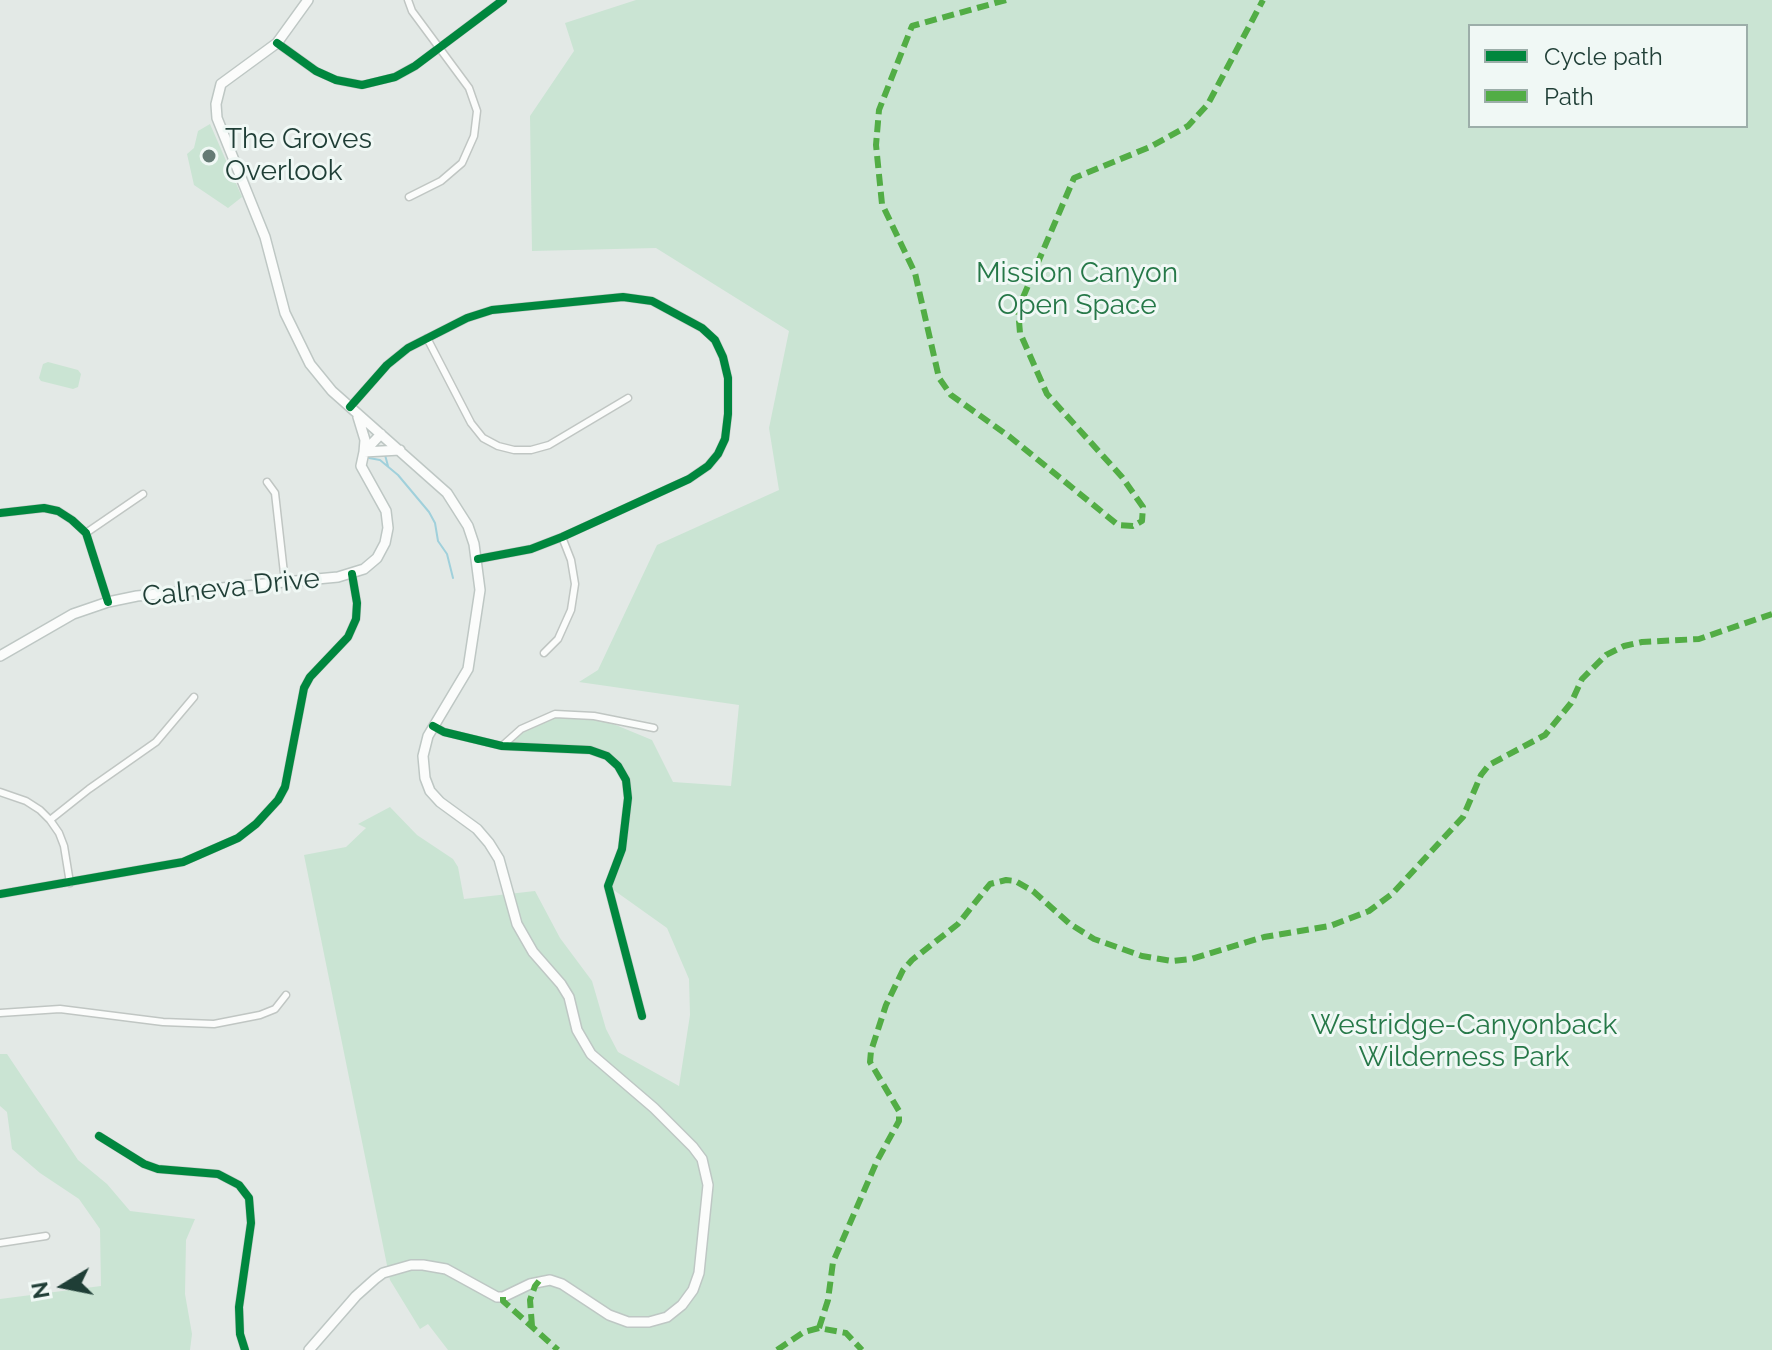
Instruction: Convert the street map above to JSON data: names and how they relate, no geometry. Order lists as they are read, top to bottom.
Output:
{
  "streets": {
    "main road": ["Calneva Drive"]
  },
  "parks": ["Mission Canyon Open Space", "Westridge-Canyonback Wilderness Park"],
  "places": ["The Groves Overlook"],
  "legend": ["Cycle path", "Path"],
  "north": "left"
}
